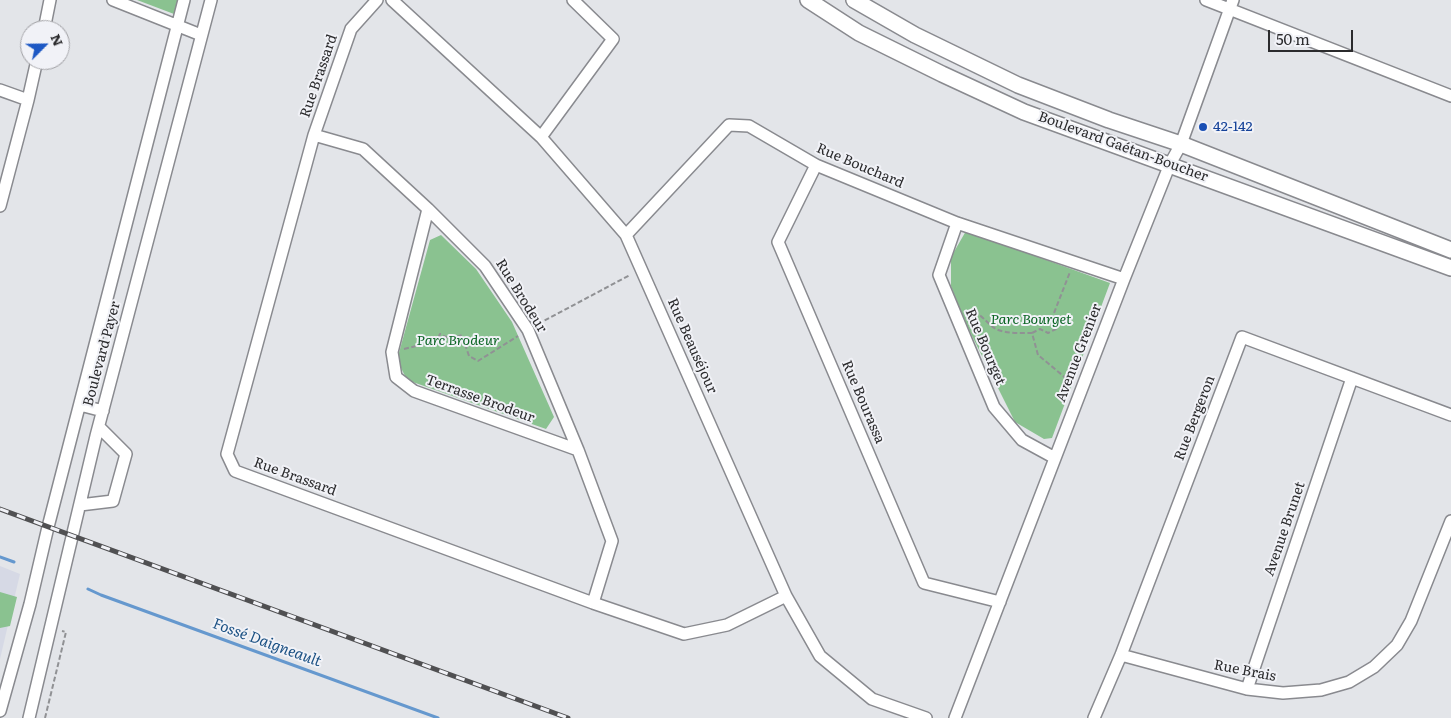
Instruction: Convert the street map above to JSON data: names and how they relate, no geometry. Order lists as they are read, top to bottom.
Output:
{
  "streets": {
    "main road": ["Boulevard Gaétan-Boucher"],
    "street": [
      "Rue Brassard",
      "Rue Bouchard",
      "Rue Brodeur",
      "Rue Beauséjour",
      "Rue Bourget",
      "Avenue Grenier",
      "Boulevard Payer",
      "Terrasse Brodeur",
      "Rue Bourassa",
      "Rue Bergeron",
      "Avenue Brunet",
      "Rue Brais"
    ]
  },
  "crossings": [
    ["Rue Brassard", "Rue Brodeur"],
    ["Rue Brassard", "Rue Beauséjour"],
    ["Boulevard Gaétan-Boucher", "Avenue Grenier"],
    ["Rue Bouchard", "Rue Beauséjour"],
    ["Rue Bouchard", "Rue Bourget"],
    ["Rue Bouchard", "Avenue Grenier"],
    ["Rue Bouchard", "Rue Bourassa"],
    ["Rue Brodeur", "Terrasse Brodeur"],
    ["Rue Bourget", "Avenue Grenier"],
    ["Avenue Grenier", "Rue Bourassa"],
    ["Rue Bergeron", "Avenue Brunet"],
    ["Rue Bergeron", "Rue Brais"],
    ["Avenue Brunet", "Rue Brais"]
  ],
  "water": ["Fossé Daigneault"],
  "parks": ["Parc Bourget", "Parc Brodeur"],
  "places": ["42-142"],
  "scale_bar": "50 m",
  "north": "top right"
}
